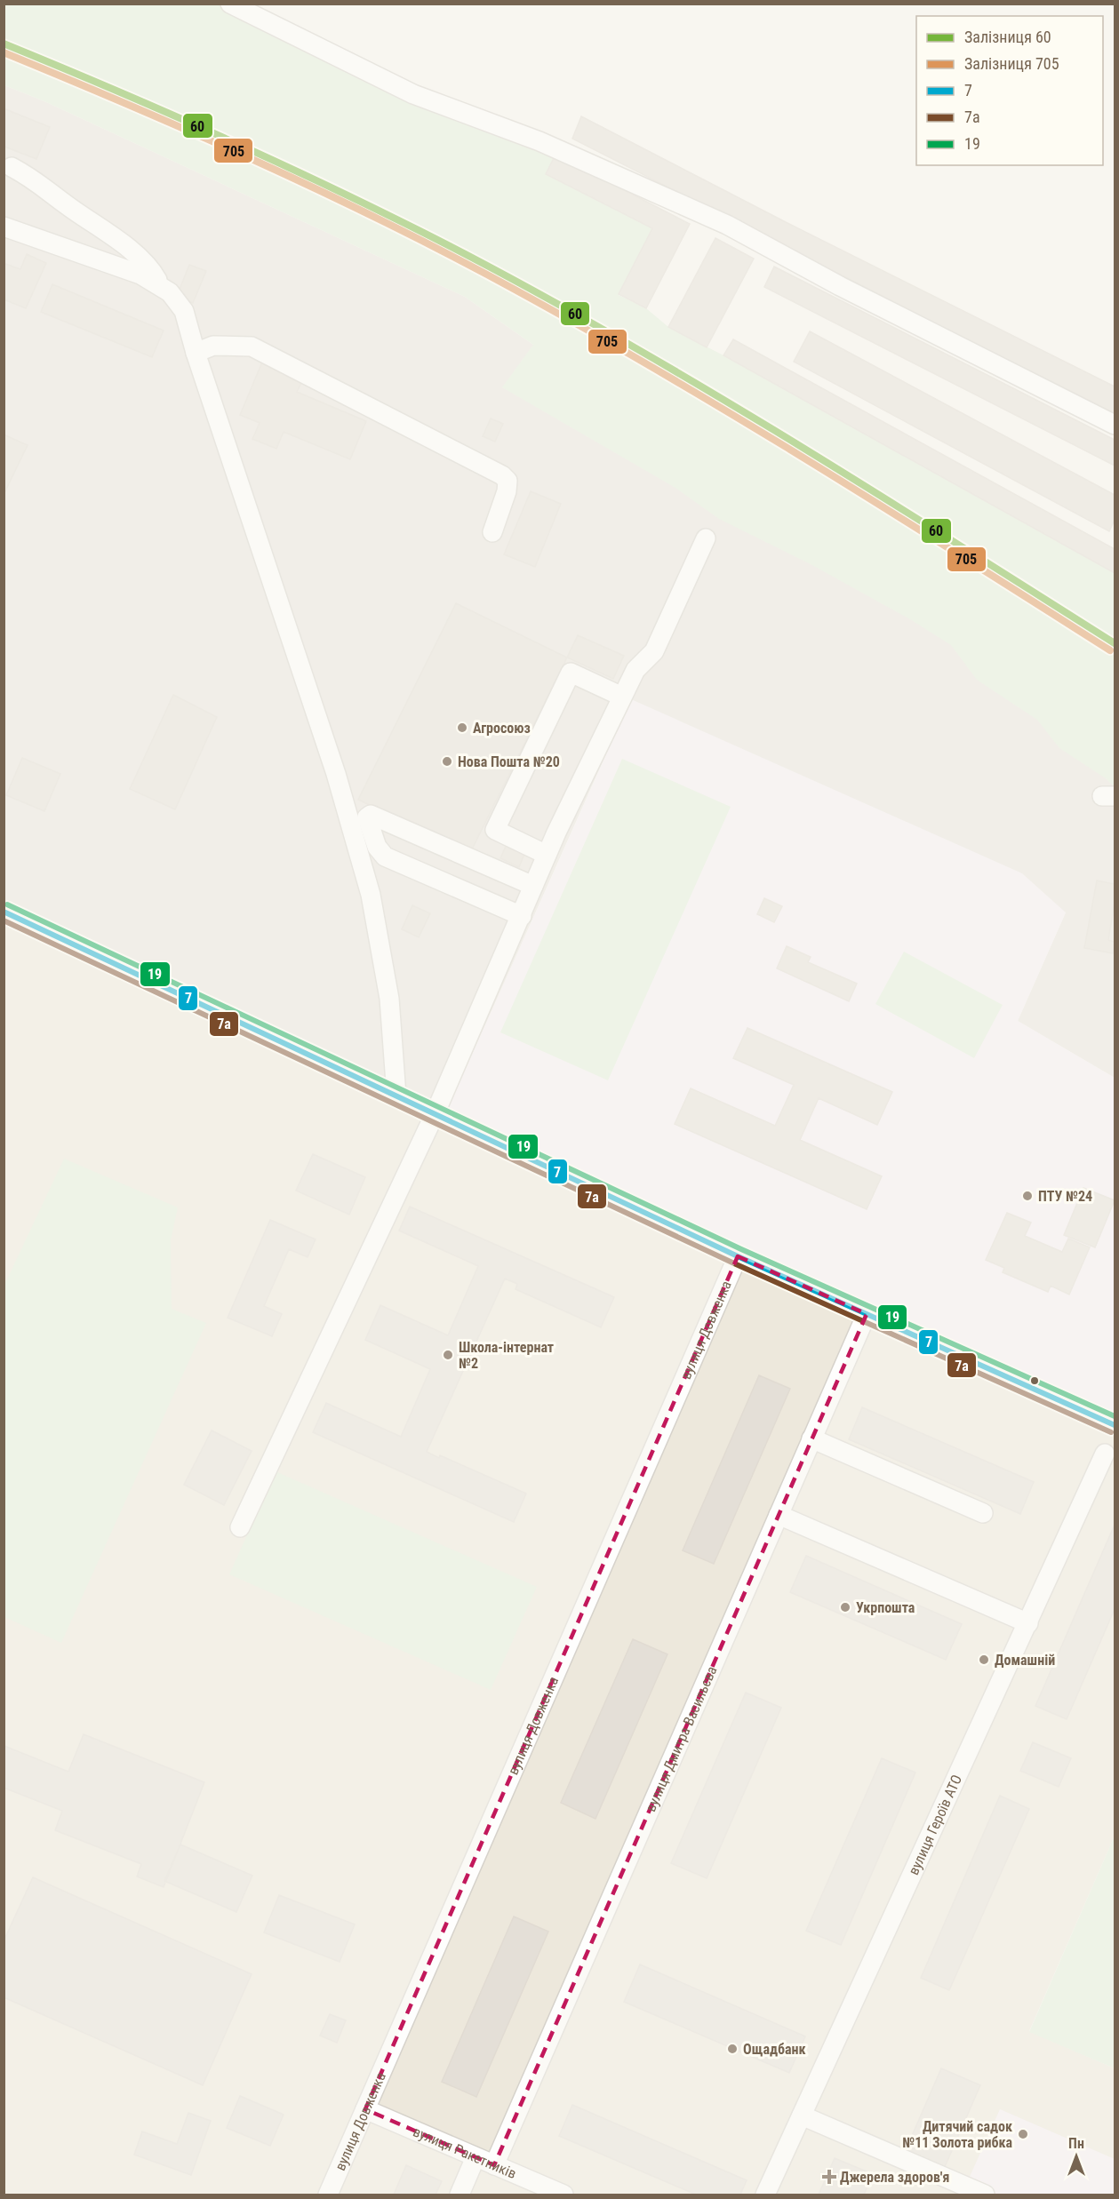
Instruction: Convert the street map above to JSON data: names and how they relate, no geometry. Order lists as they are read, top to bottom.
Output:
{
  "streets": {
    "street": [
      "вулиця Довженка",
      "вулиця Дмитра Васильєва",
      "вулиця Героїв АТО",
      "вулиця Ракетників"
    ]
  },
  "crossings": [
    ["вулиця Довженка", "вулиця Ракетників"],
    ["вулиця Дмитра Васильєва", "вулиця Ракетників"]
  ],
  "places": {
    "other": [
      "Агросоюз",
      "Нова Пошта №20",
      "ПТУ №24",
      "Школа-інтернат №2",
      "Укрпошта",
      "Домашній",
      "Ощадбанк",
      "Дитячий садок №11 Золота рибка"
    ],
    "health": ["Джерела здоров'я"]
  },
  "lines": [
    "rail line 60",
    "rail line 705",
    "transit line 19",
    "transit line 7",
    "transit line 7а"
  ],
  "legend": [
    "Залізниця 60",
    "Залізниця 705",
    "7",
    "7а",
    "19"
  ],
  "north": "top"
}
